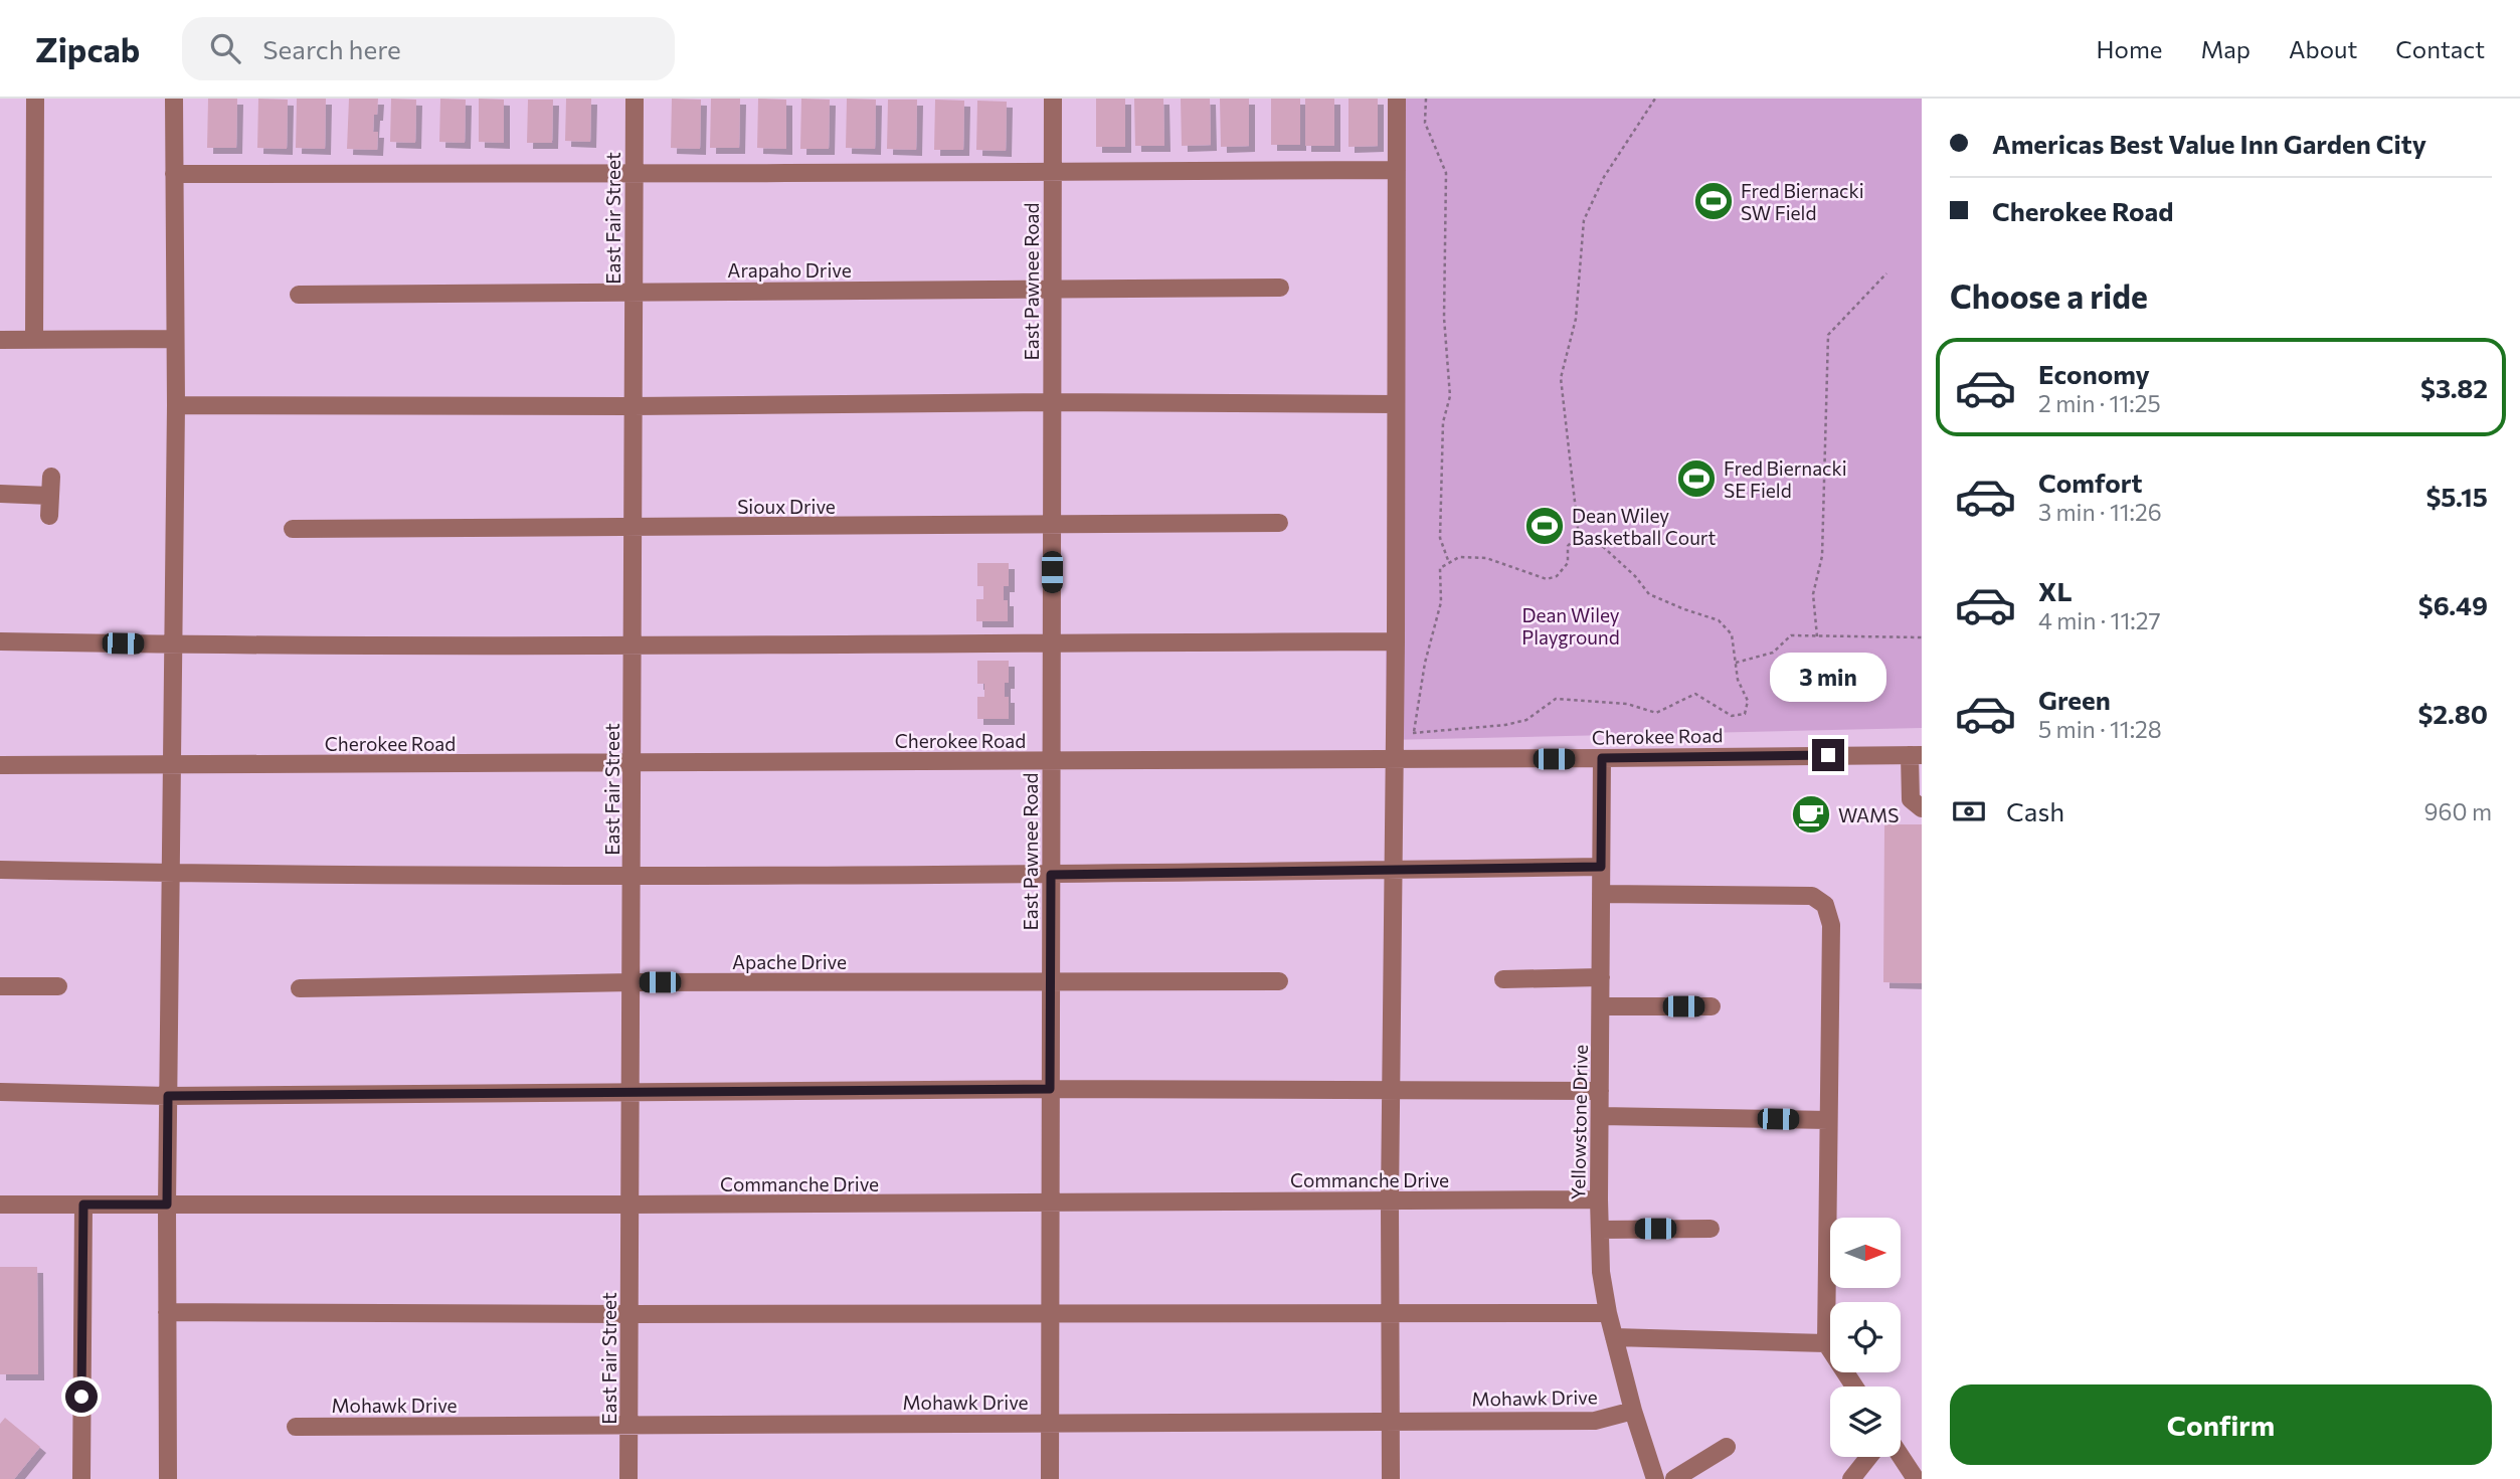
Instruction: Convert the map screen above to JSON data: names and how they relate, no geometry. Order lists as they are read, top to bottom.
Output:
{
  "streets": {
    "street": [
      "East Fair Street",
      "Arapaho Drive",
      "East Pawnee Road",
      "Sioux Drive",
      "Cherokee Road",
      "Apache Drive",
      "Yellowstone Drive",
      "Commanche Drive",
      "Mohawk Drive"
    ]
  },
  "crossings": [
    ["East Fair Street", "Arapaho Drive"],
    ["East Fair Street", "Sioux Drive"],
    ["East Fair Street", "Cherokee Road"],
    ["East Fair Street", "Apache Drive"],
    ["East Fair Street", "Commanche Drive"],
    ["East Fair Street", "Mohawk Drive"],
    ["Arapaho Drive", "East Pawnee Road"],
    ["East Pawnee Road", "Sioux Drive"],
    ["East Pawnee Road", "Cherokee Road"],
    ["East Pawnee Road", "Apache Drive"],
    ["East Pawnee Road", "Commanche Drive"],
    ["East Pawnee Road", "Mohawk Drive"],
    ["Cherokee Road", "Yellowstone Drive"],
    ["Yellowstone Drive", "Commanche Drive"],
    ["Yellowstone Drive", "Mohawk Drive"]
  ],
  "parks": ["Dean Wiley Playground"],
  "places": {
    "sports": ["Fred Biernacki SW Field", "Fred Biernacki SE Field", "Dean Wiley Basketball Court"],
    "cafe": ["WAMS"]
  },
  "north": "right",
  "page": {
    "header": "Zipcab",
    "search": "Search here",
    "nav": [
      "Home",
      "Map",
      "About",
      "Contact"
    ],
    "banner": ["Americas Best Value Inn Garden City", "Cherokee Road"],
    "heading": "Choose a ride",
    "list": [
      {
        "name": "Economy",
        "note": "2 min · 11:25",
        "value": "$3.82"
      },
      {
        "name": "Comfort",
        "note": "3 min · 11:26",
        "value": "$5.15"
      },
      {
        "name": "XL",
        "note": "4 min · 11:27",
        "value": "$6.49"
      },
      {
        "name": "Green",
        "note": "5 min · 11:28",
        "value": "$2.80"
      }
    ],
    "bubble": "3 min",
    "pay": ["Cash", "960 m"],
    "buttons": "Confirm"
  }
}
